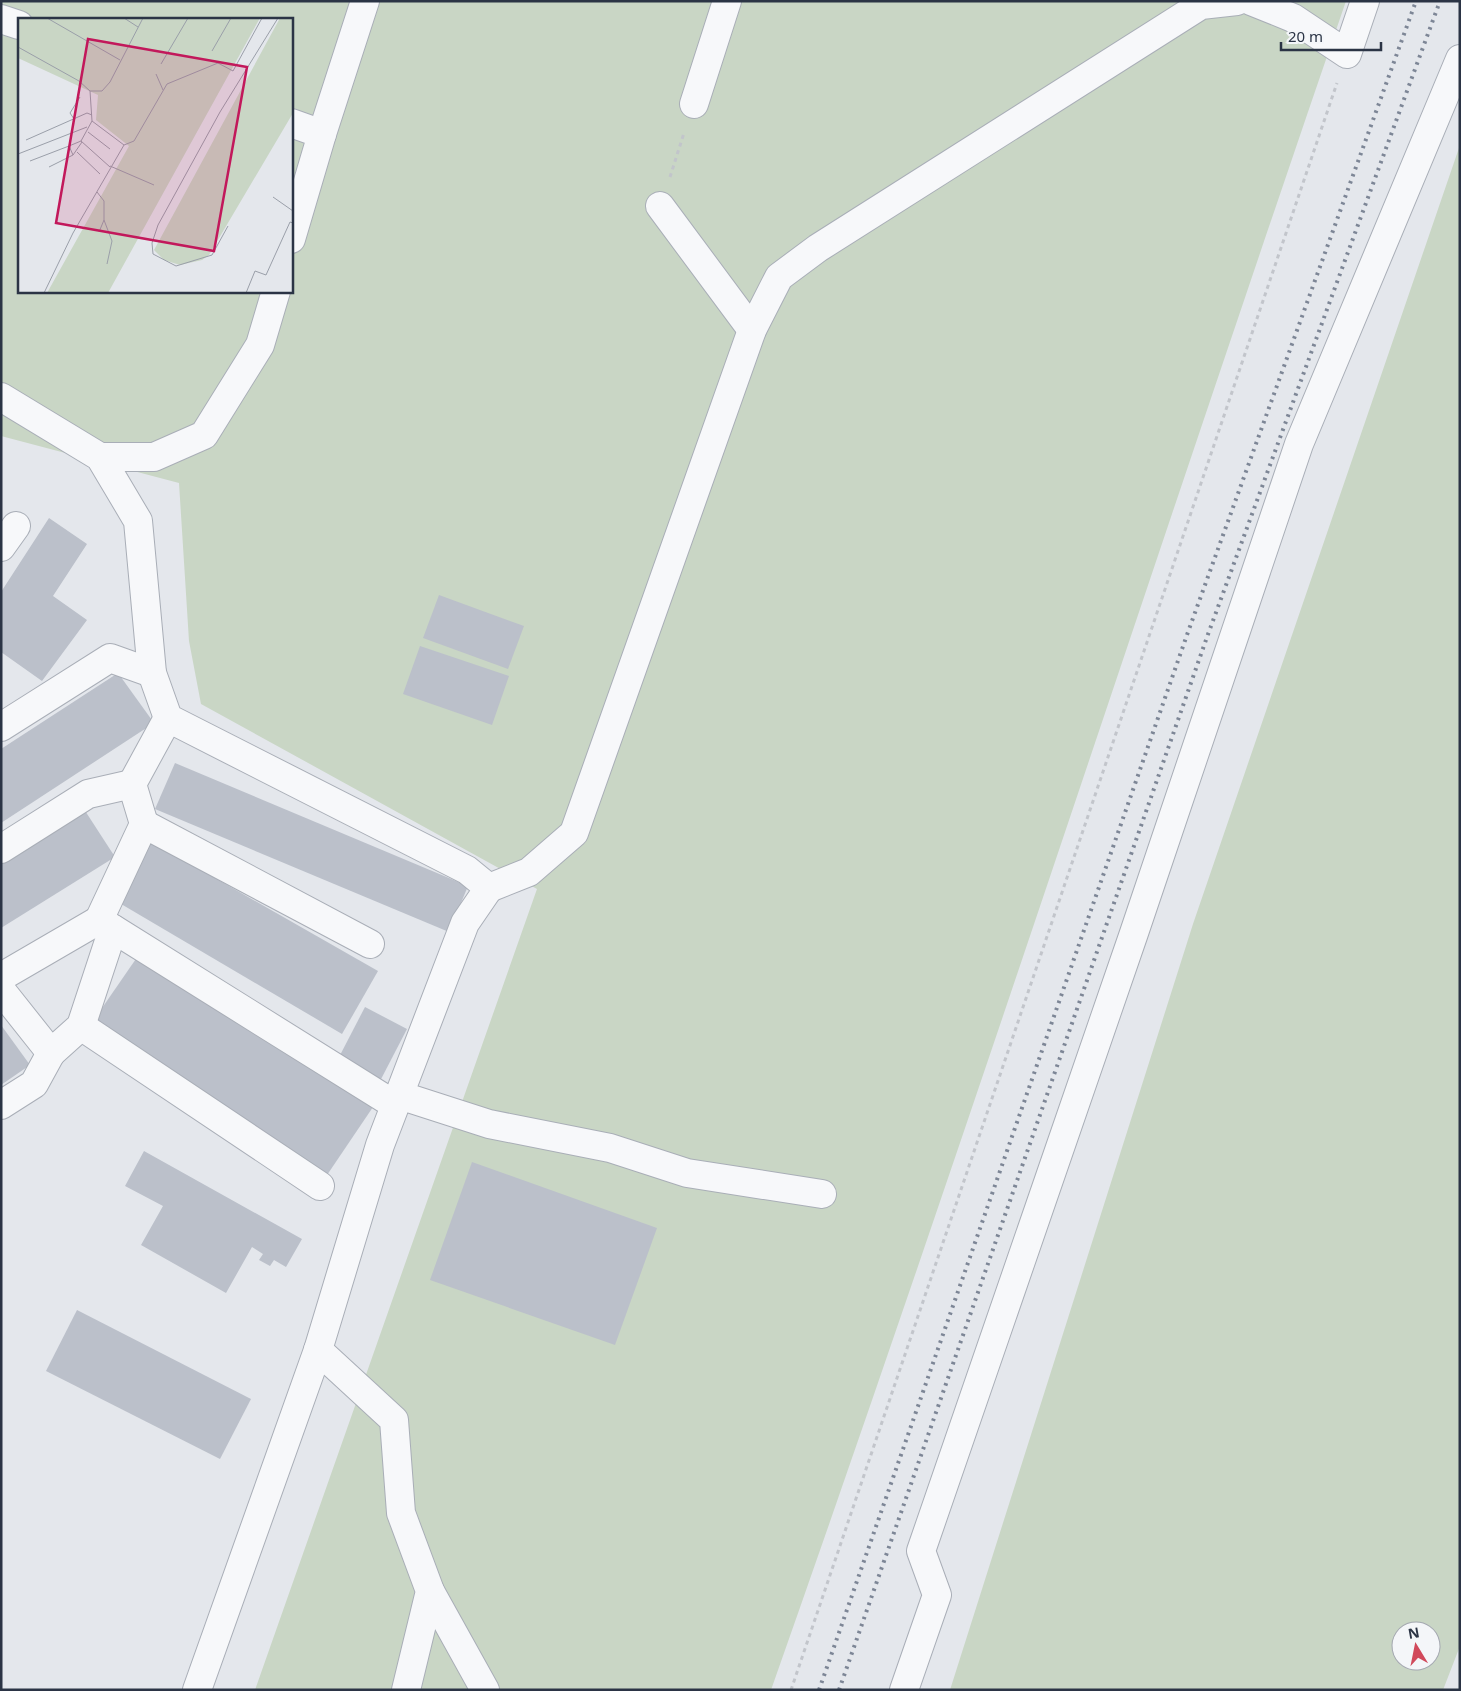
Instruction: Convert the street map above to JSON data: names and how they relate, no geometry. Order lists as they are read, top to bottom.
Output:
{
  "scale_bar": "20 m",
  "north": "top"
}
